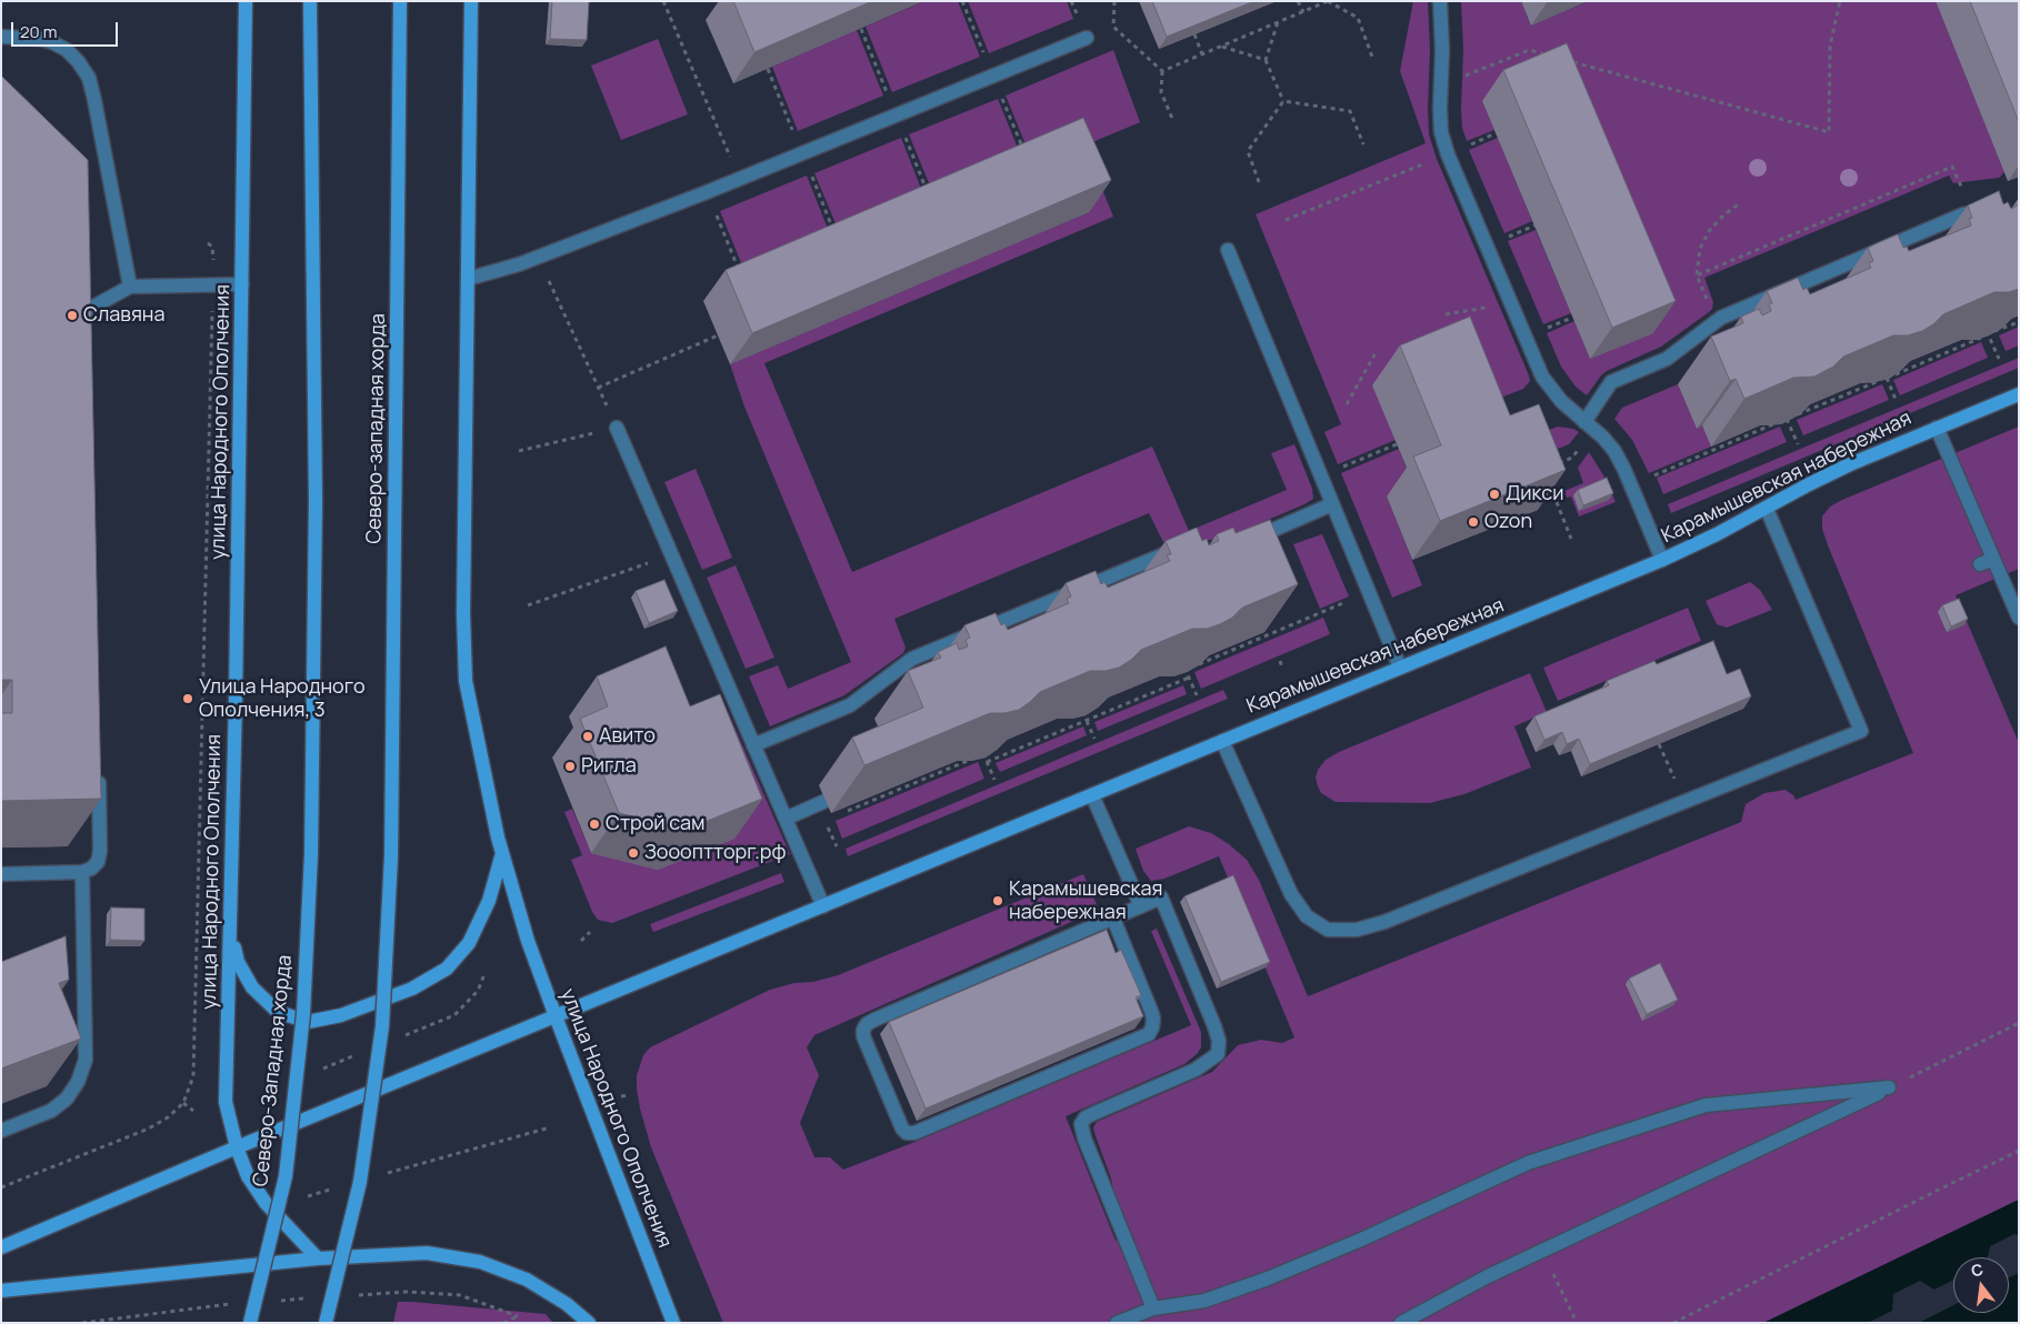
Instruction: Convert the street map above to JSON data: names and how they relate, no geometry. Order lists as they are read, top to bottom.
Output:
{
  "streets": {
    "main road": [
      "улица Народного Ополчения",
      "Северо-западная хорда",
      "Карамышевская набережная",
      "Северо-Западная хорда"
    ]
  },
  "crossings": [
    ["улица Народного Ополчения", "Карамышевская набережная"]
  ],
  "places": [
    "Славяна",
    "Дикси",
    "Ozon",
    "Улица Народного Ополчения, 3",
    "Авито",
    "Ригла",
    "Строй сам",
    "Зоооптторг.рф",
    "Карамышевская набережная"
  ],
  "scale_bar": "20 m",
  "north": "top"
}
